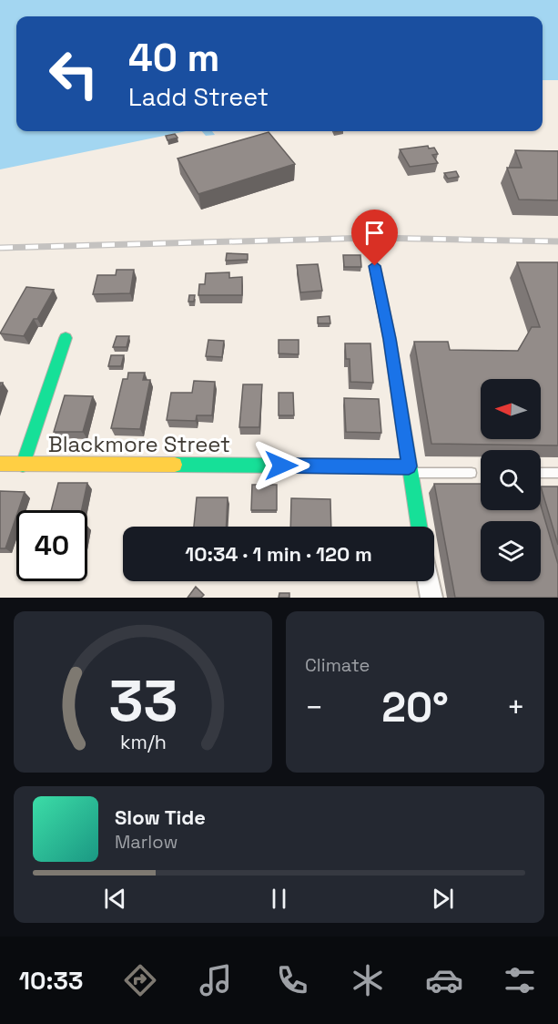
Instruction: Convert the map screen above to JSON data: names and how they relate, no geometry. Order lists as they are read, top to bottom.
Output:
{
  "streets": {
    "street": ["Blackmore Street"]
  },
  "north": "left",
  "page": {
    "turn": ["40 m", "Ladd Street"],
    "limit": "40",
    "trip": "10:34 · 1 min · 120 m",
    "tile": "Climate",
    "heat": ["−", "20°", "+"],
    "song": ["Slow Tide", "Marlow"],
    "tabs": "10:33",
    "gauge": ["33", "km/h"]
  }
}
